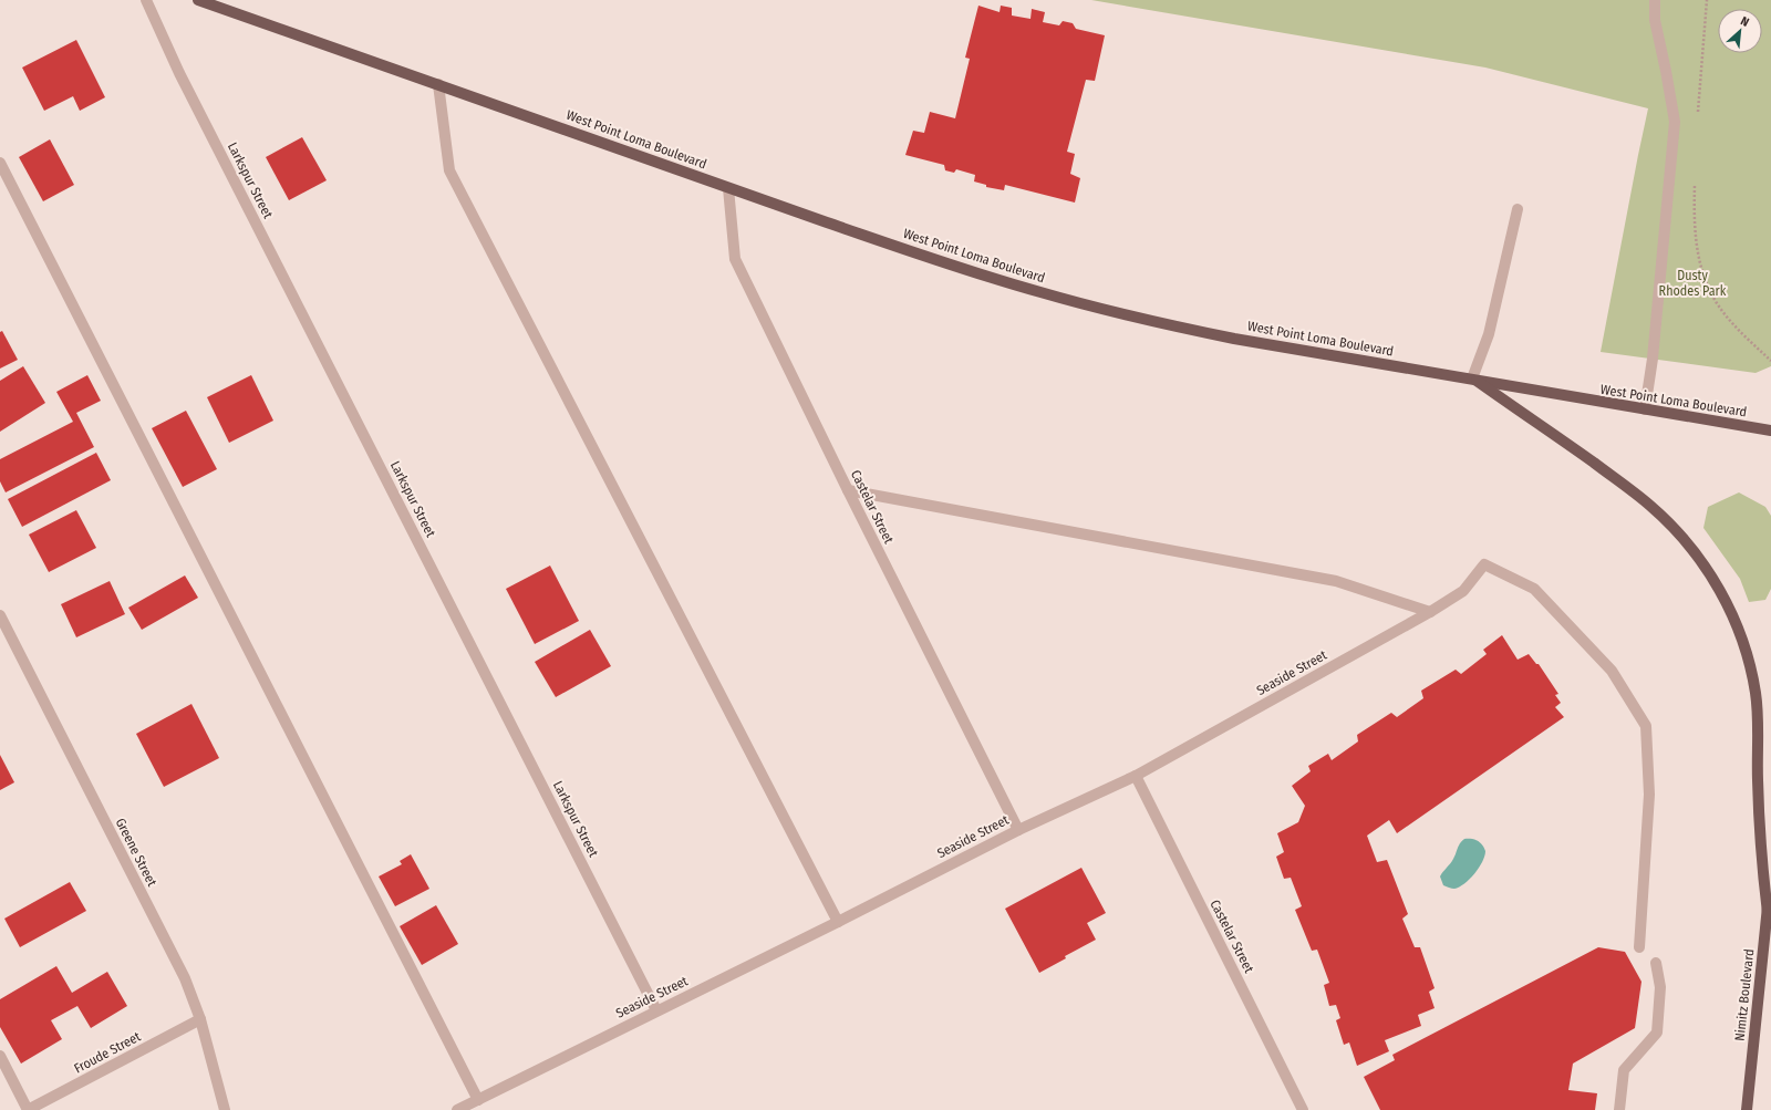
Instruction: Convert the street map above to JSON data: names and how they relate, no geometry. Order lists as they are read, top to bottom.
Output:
{
  "streets": {
    "main road": ["West Point Loma Boulevard", "Nimitz Boulevard"],
    "street": [
      "Larkspur Street",
      "Castelar Street",
      "Seaside Street",
      "Greene Street",
      "Froude Street"
    ]
  },
  "crossings": [
    ["West Point Loma Boulevard", "Castelar Street"],
    ["Larkspur Street", "Seaside Street"],
    ["Castelar Street", "Seaside Street"],
    ["Greene Street", "Froude Street"]
  ],
  "parks": ["Dusty Rhodes Park"],
  "north": "top right"
}
